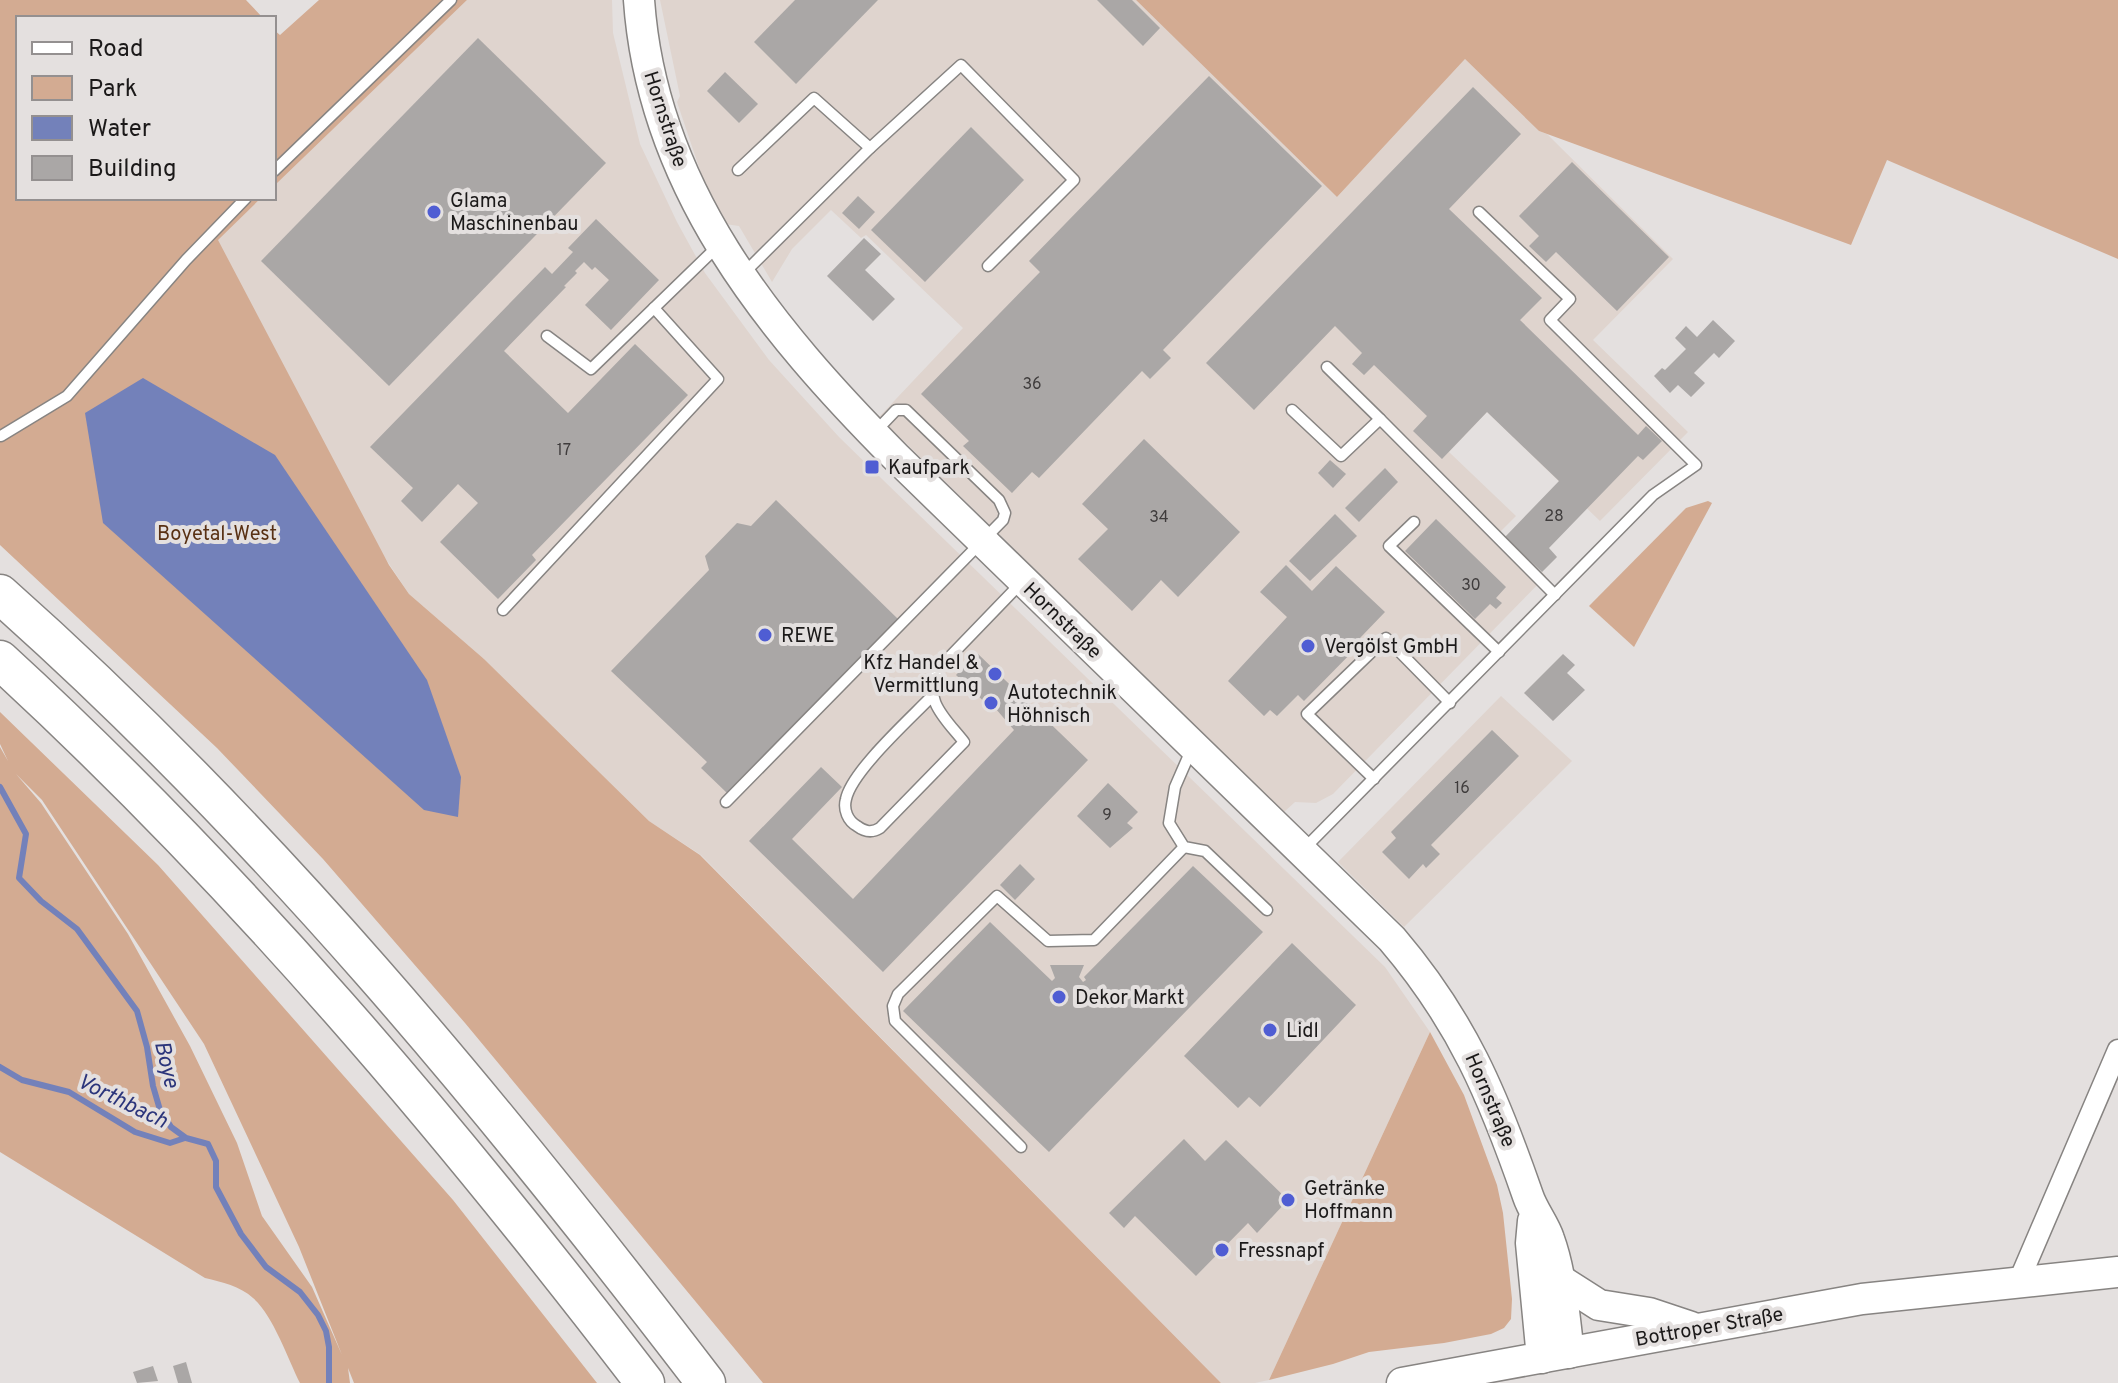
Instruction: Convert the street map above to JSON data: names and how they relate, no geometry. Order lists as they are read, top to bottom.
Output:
{
  "streets": {
    "street": ["Hornstraße", "Bottroper Straße"]
  },
  "crossings": [
    ["Hornstraße", "Bottroper Straße"]
  ],
  "water": ["Boye", "Vorthbach"],
  "parks": ["Boyetal-West"],
  "places": {
    "other": [
      "Glama Maschinenbau",
      "REWE",
      "Vergölst GmbH",
      "Kfz Handel & Vermittlung",
      "Autotechnik Höhnisch",
      "Dekor Markt",
      "Lidl",
      "Getränke Hoffmann",
      "Fressnapf"
    ],
    "transit": ["Kaufpark"]
  },
  "house_numbers": [
    "36",
    "17",
    "28",
    "34",
    "30",
    "16",
    "9"
  ],
  "legend": [
    "Road",
    "Park",
    "Water",
    "Building"
  ]
}
